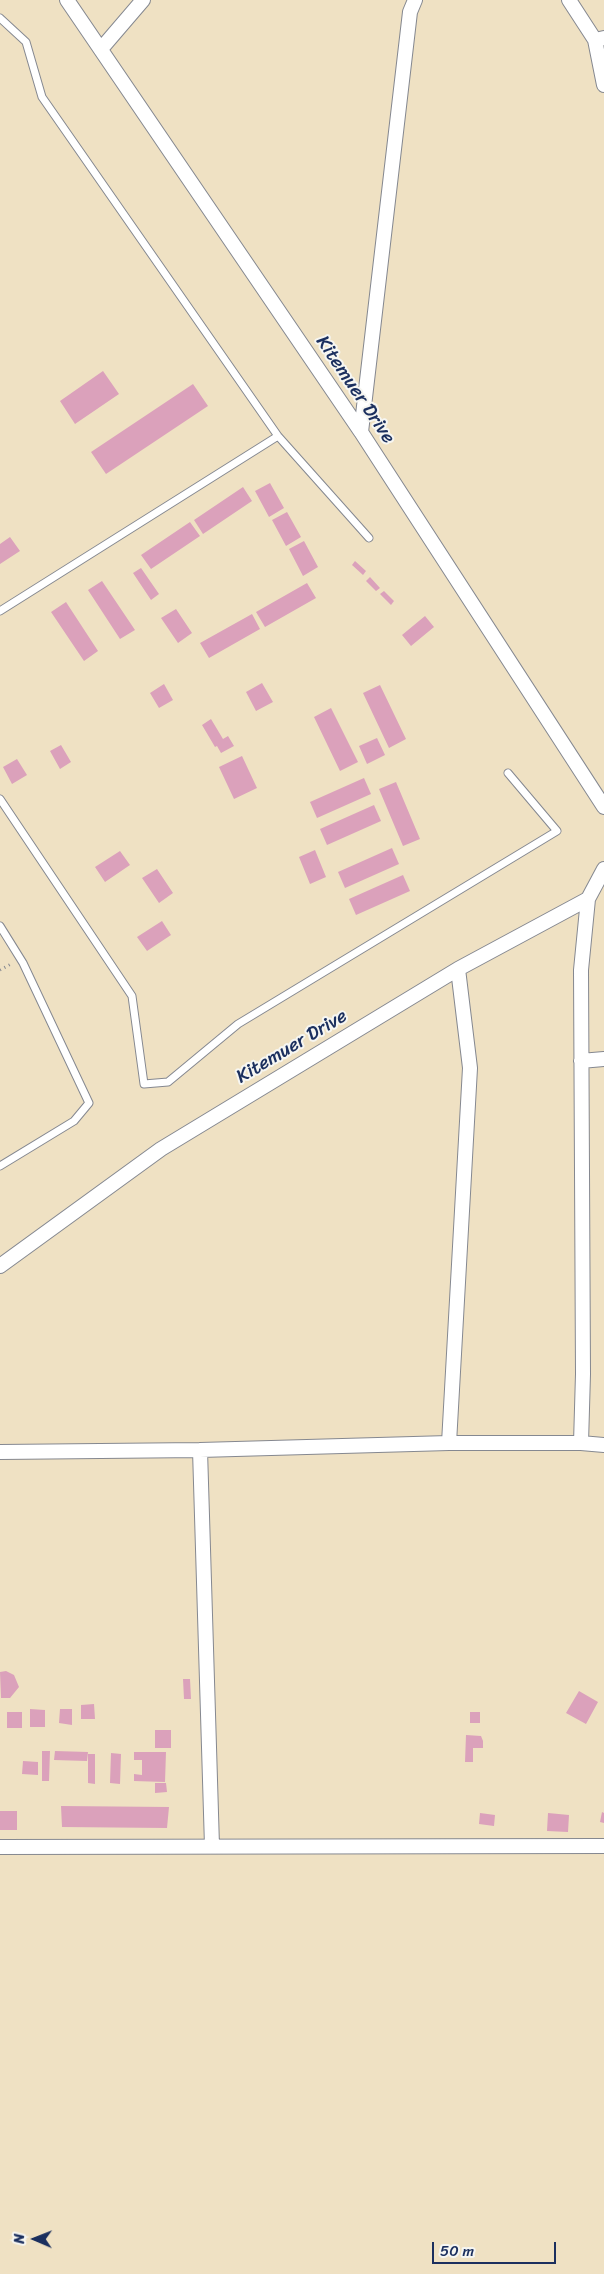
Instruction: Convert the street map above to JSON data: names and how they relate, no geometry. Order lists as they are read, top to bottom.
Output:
{
  "streets": {
    "street": ["Kitemuer Drive"]
  },
  "scale_bar": "50 m",
  "north": "left"
}
